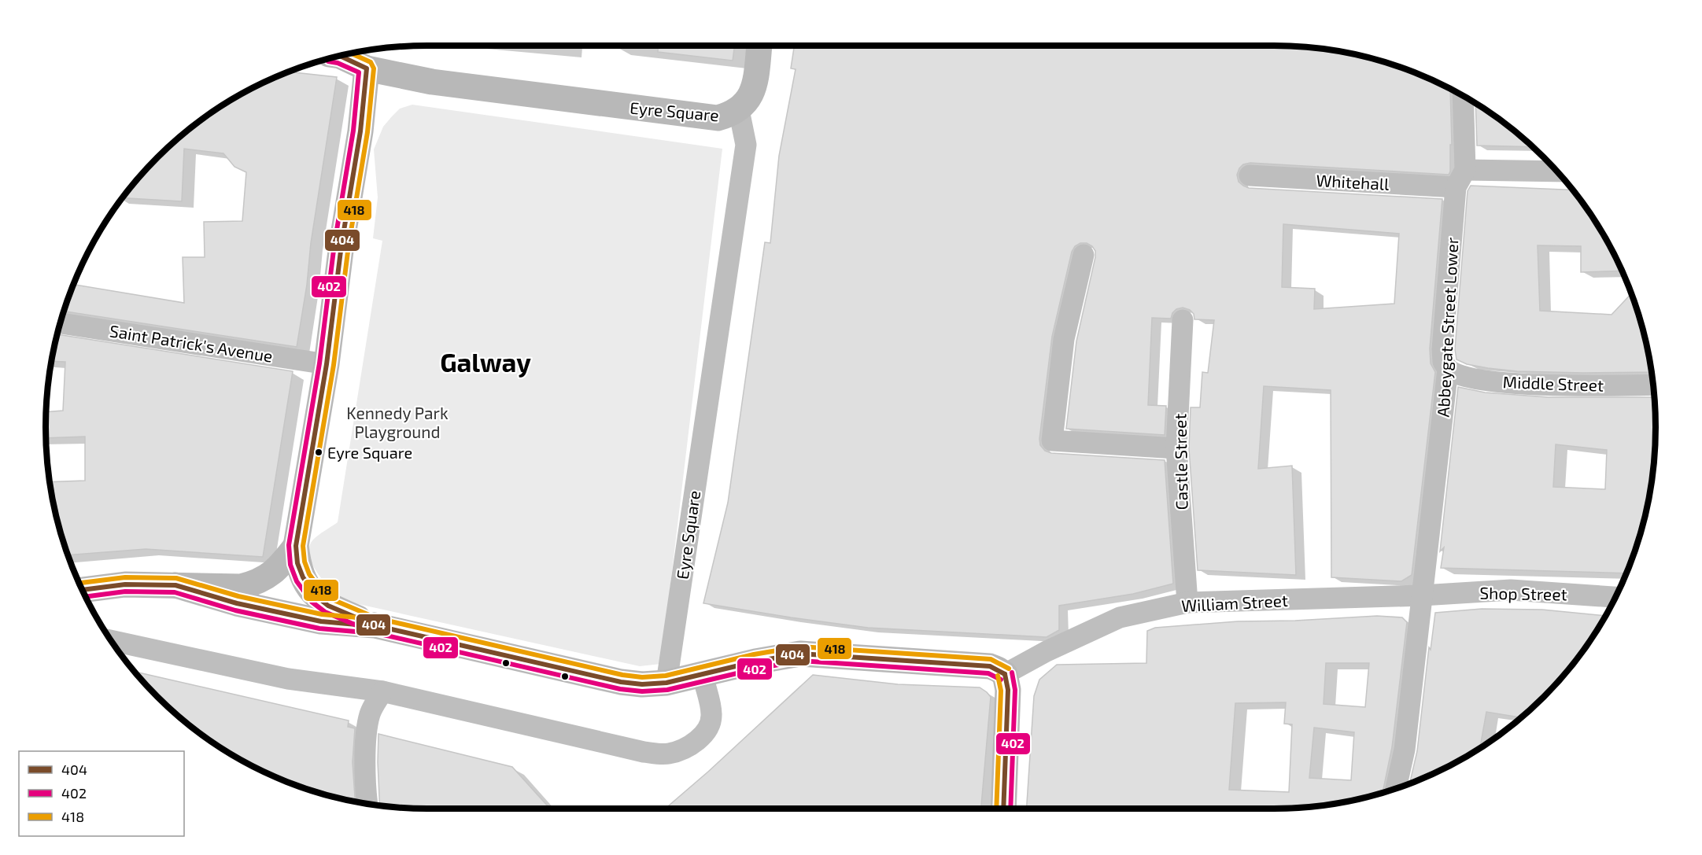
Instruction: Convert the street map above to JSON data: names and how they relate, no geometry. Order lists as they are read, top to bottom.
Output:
{
  "streets": {
    "main road": ["Eyre Square"],
    "street": [
      "Whitehall",
      "Abbeygate Street Lower",
      "Saint Patrick's Avenue",
      "Middle Street",
      "Castle Street",
      "Shop Street",
      "William Street"
    ]
  },
  "crossings": [
    ["Whitehall", "Abbeygate Street Lower"],
    ["Abbeygate Street Lower", "Middle Street"],
    ["Abbeygate Street Lower", "Shop Street"],
    ["Abbeygate Street Lower", "William Street"],
    ["Castle Street", "William Street"],
    ["Shop Street", "William Street"]
  ],
  "districts": ["Galway"],
  "parks": ["Kennedy Park Playground"],
  "places": ["Eyre Square"],
  "lines": ["transit line 418", "transit line 404", "transit line 402"],
  "legend": ["404", "402", "418"]
}
